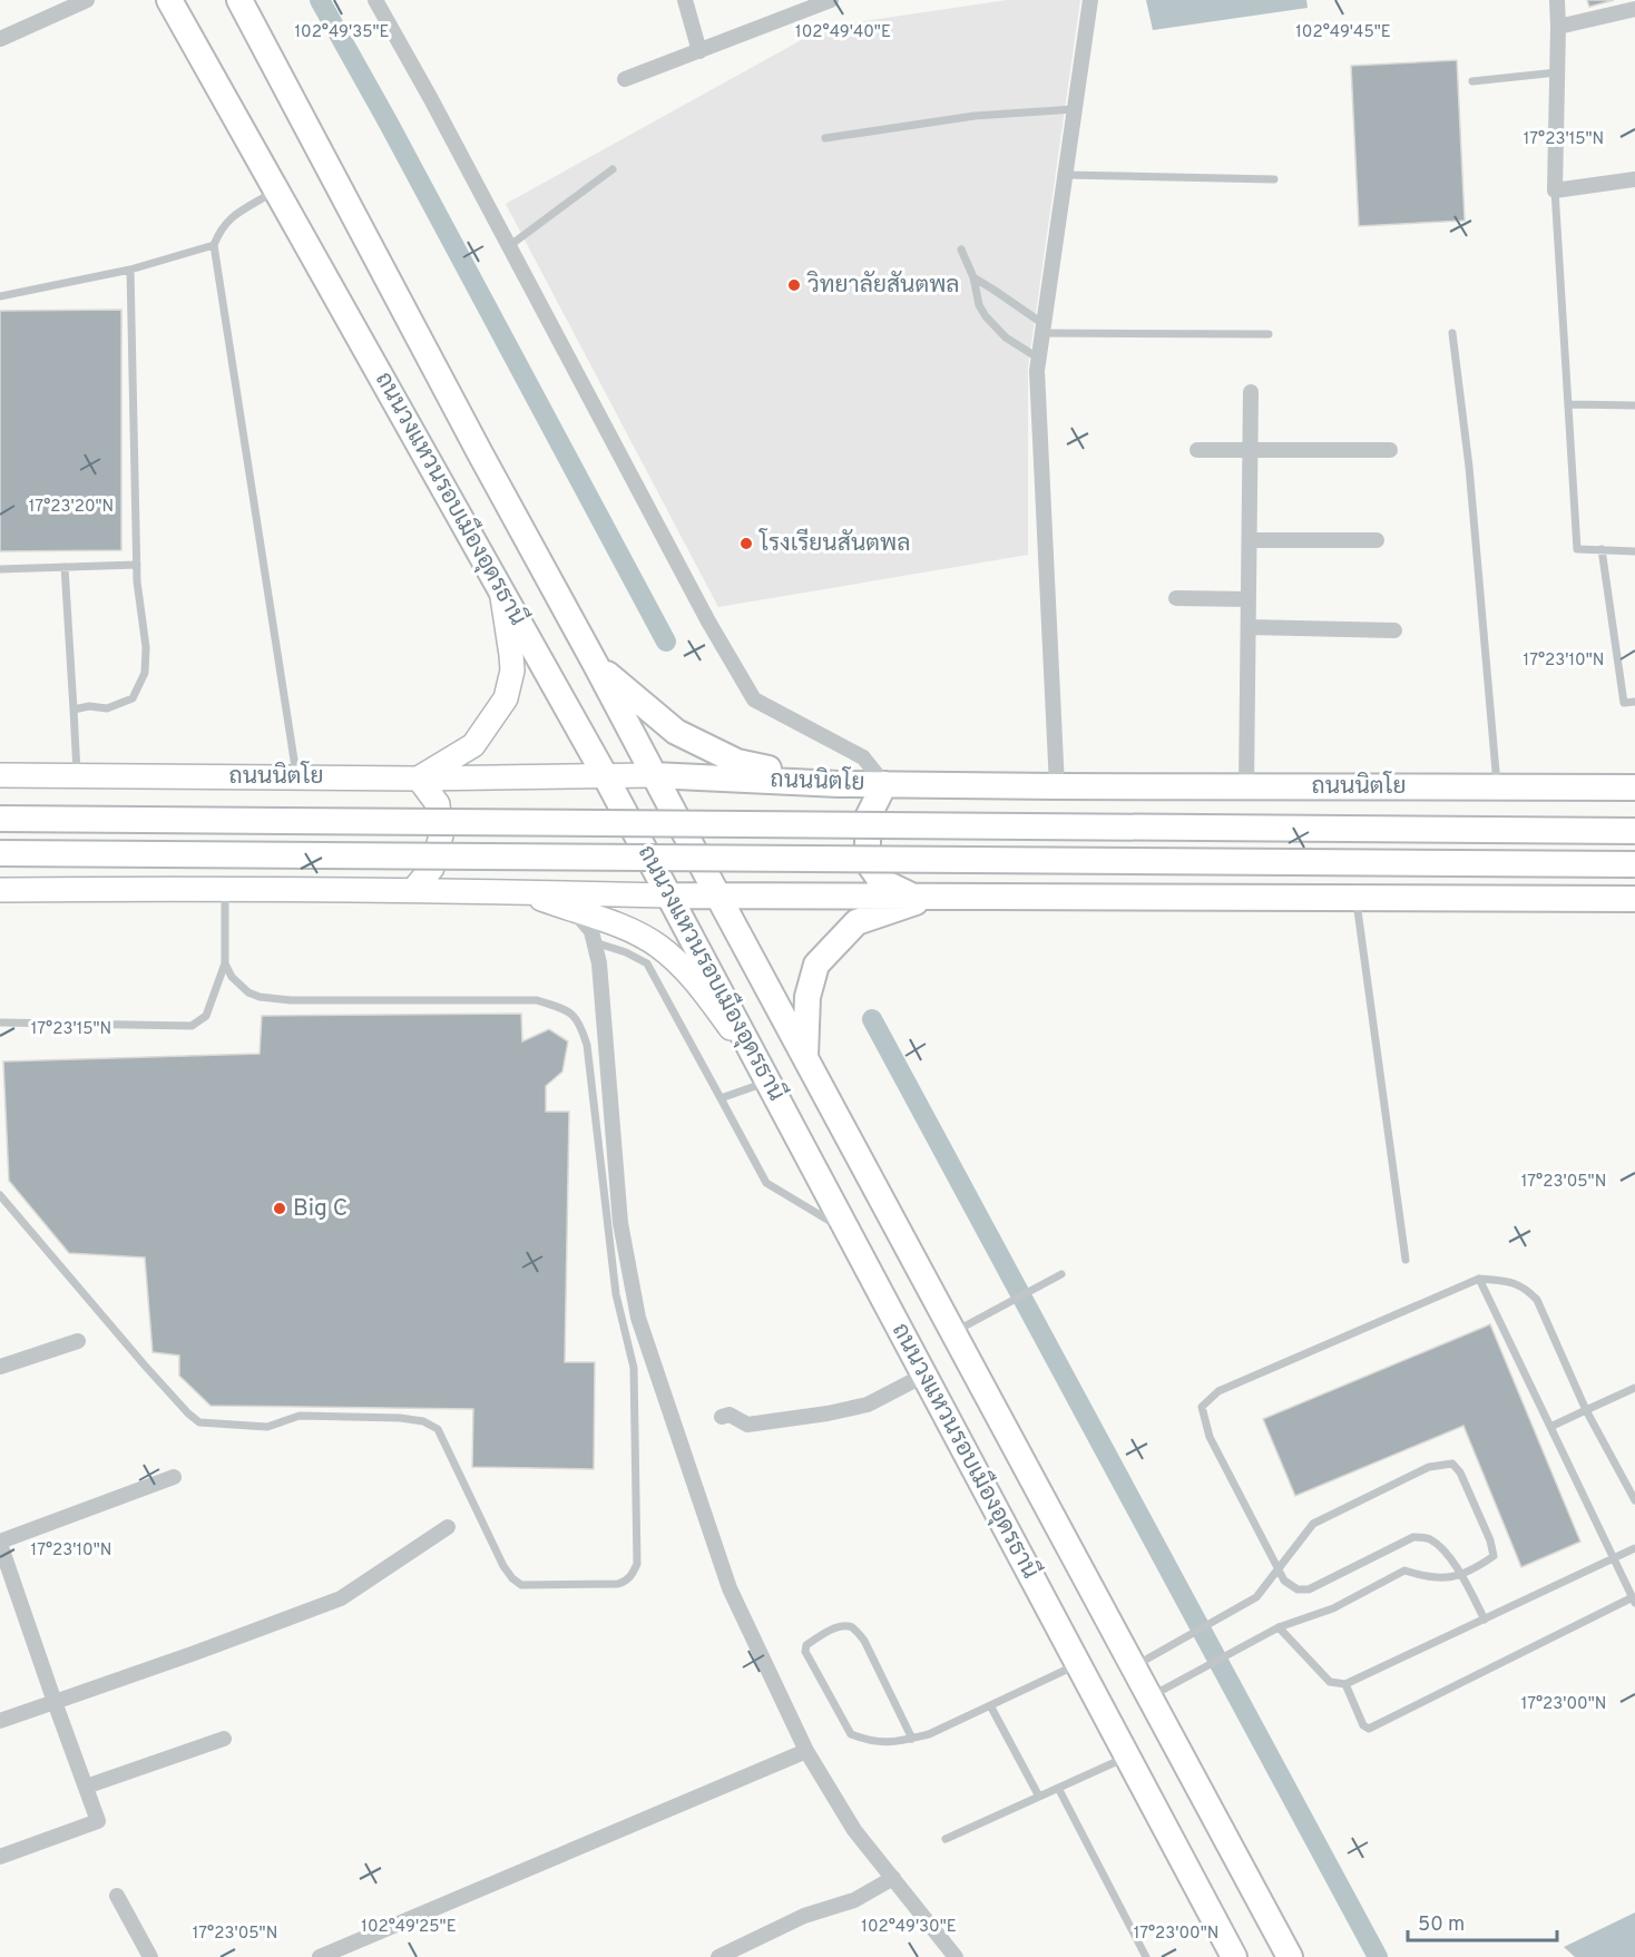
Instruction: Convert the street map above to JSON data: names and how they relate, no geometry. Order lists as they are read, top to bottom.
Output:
{
  "streets": {
    "highway": ["ถนนวงแหวนรอบเมืองอุดรธานี", "ถนนนิตโย"]
  },
  "crossings": [
    ["ถนนวงแหวนรอบเมืองอุดรธานี", "ถนนนิตโย"]
  ],
  "places": ["วิทยาลัยสันตพล", "โรงเรียนสันตพล", "Big C"],
  "scale_bar": "50 m",
  "coordinates": [
    "102°49'35\"E",
    "102°49'40\"E",
    "102°49'45\"E",
    "17°23'15\"N",
    "17°23'20\"N",
    "17°23'10\"N",
    "17°23'05\"N",
    "17°23'00\"N",
    "102°49'25\"E",
    "102°49'30\"E"
  ]
}
